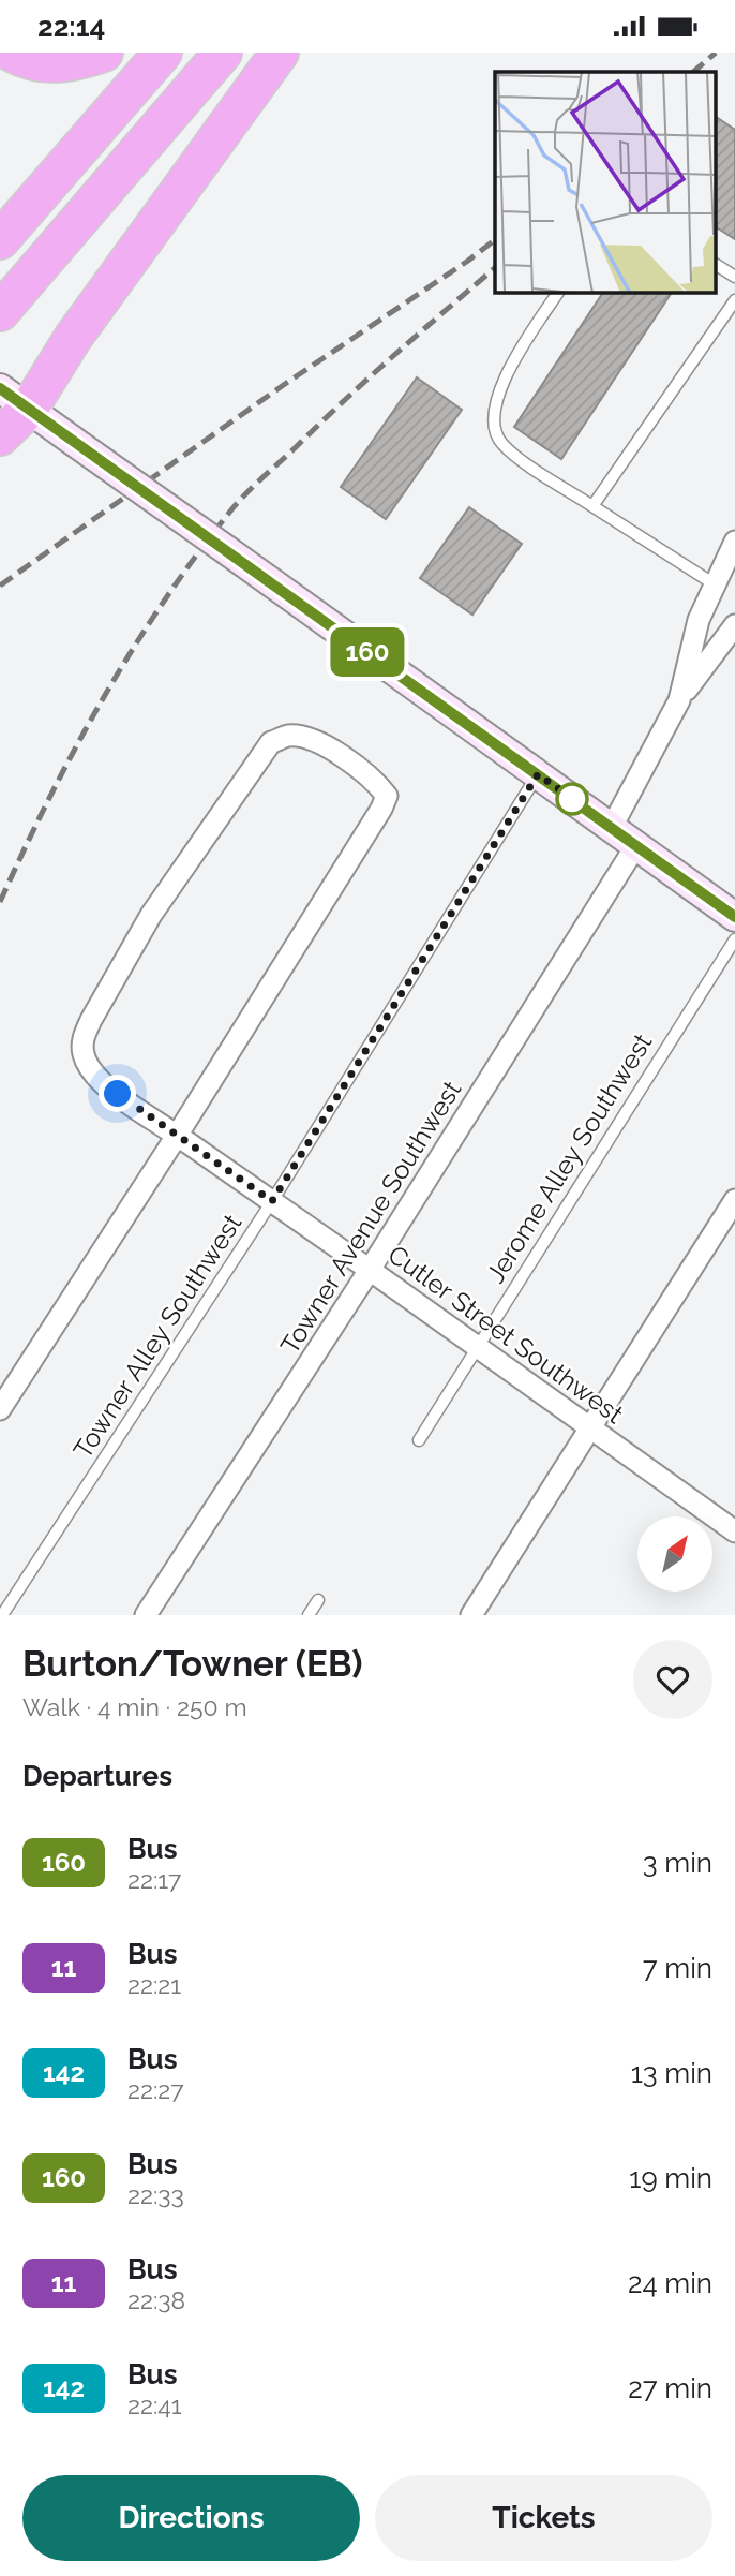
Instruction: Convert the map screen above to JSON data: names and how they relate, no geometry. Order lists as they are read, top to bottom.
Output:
{
  "streets": {
    "street": ["Towner Avenue Southwest", "Cutler Street Southwest"],
    "lane": ["Jerome Alley Southwest", "Towner Alley Southwest"]
  },
  "crossings": [
    ["Jerome Alley Southwest", "Cutler Street Southwest"],
    ["Towner Avenue Southwest", "Cutler Street Southwest"],
    ["Cutler Street Southwest", "Towner Alley Southwest"]
  ],
  "lines": ["bus line 160"],
  "north": "top right",
  "page": {
    "status": "22:14",
    "on_map": "160",
    "heading": [
      ["Burton/Towner (EB)", "Walk · 4 min · 250 m"],
      "Departures"
    ],
    "list": [
      {
        "mark": "160",
        "name": "Bus",
        "note": "22:17",
        "value": "3 min"
      },
      {
        "mark": "11",
        "name": "Bus",
        "note": "22:21",
        "value": "7 min"
      },
      {
        "mark": "142",
        "name": "Bus",
        "note": "22:27",
        "value": "13 min"
      },
      {
        "mark": "160",
        "name": "Bus",
        "note": "22:33",
        "value": "19 min"
      },
      {
        "mark": "11",
        "name": "Bus",
        "note": "22:38",
        "value": "24 min"
      },
      {
        "mark": "142",
        "name": "Bus",
        "note": "22:41",
        "value": "27 min"
      }
    ],
    "buttons": ["Directions", "Tickets"]
  }
}
